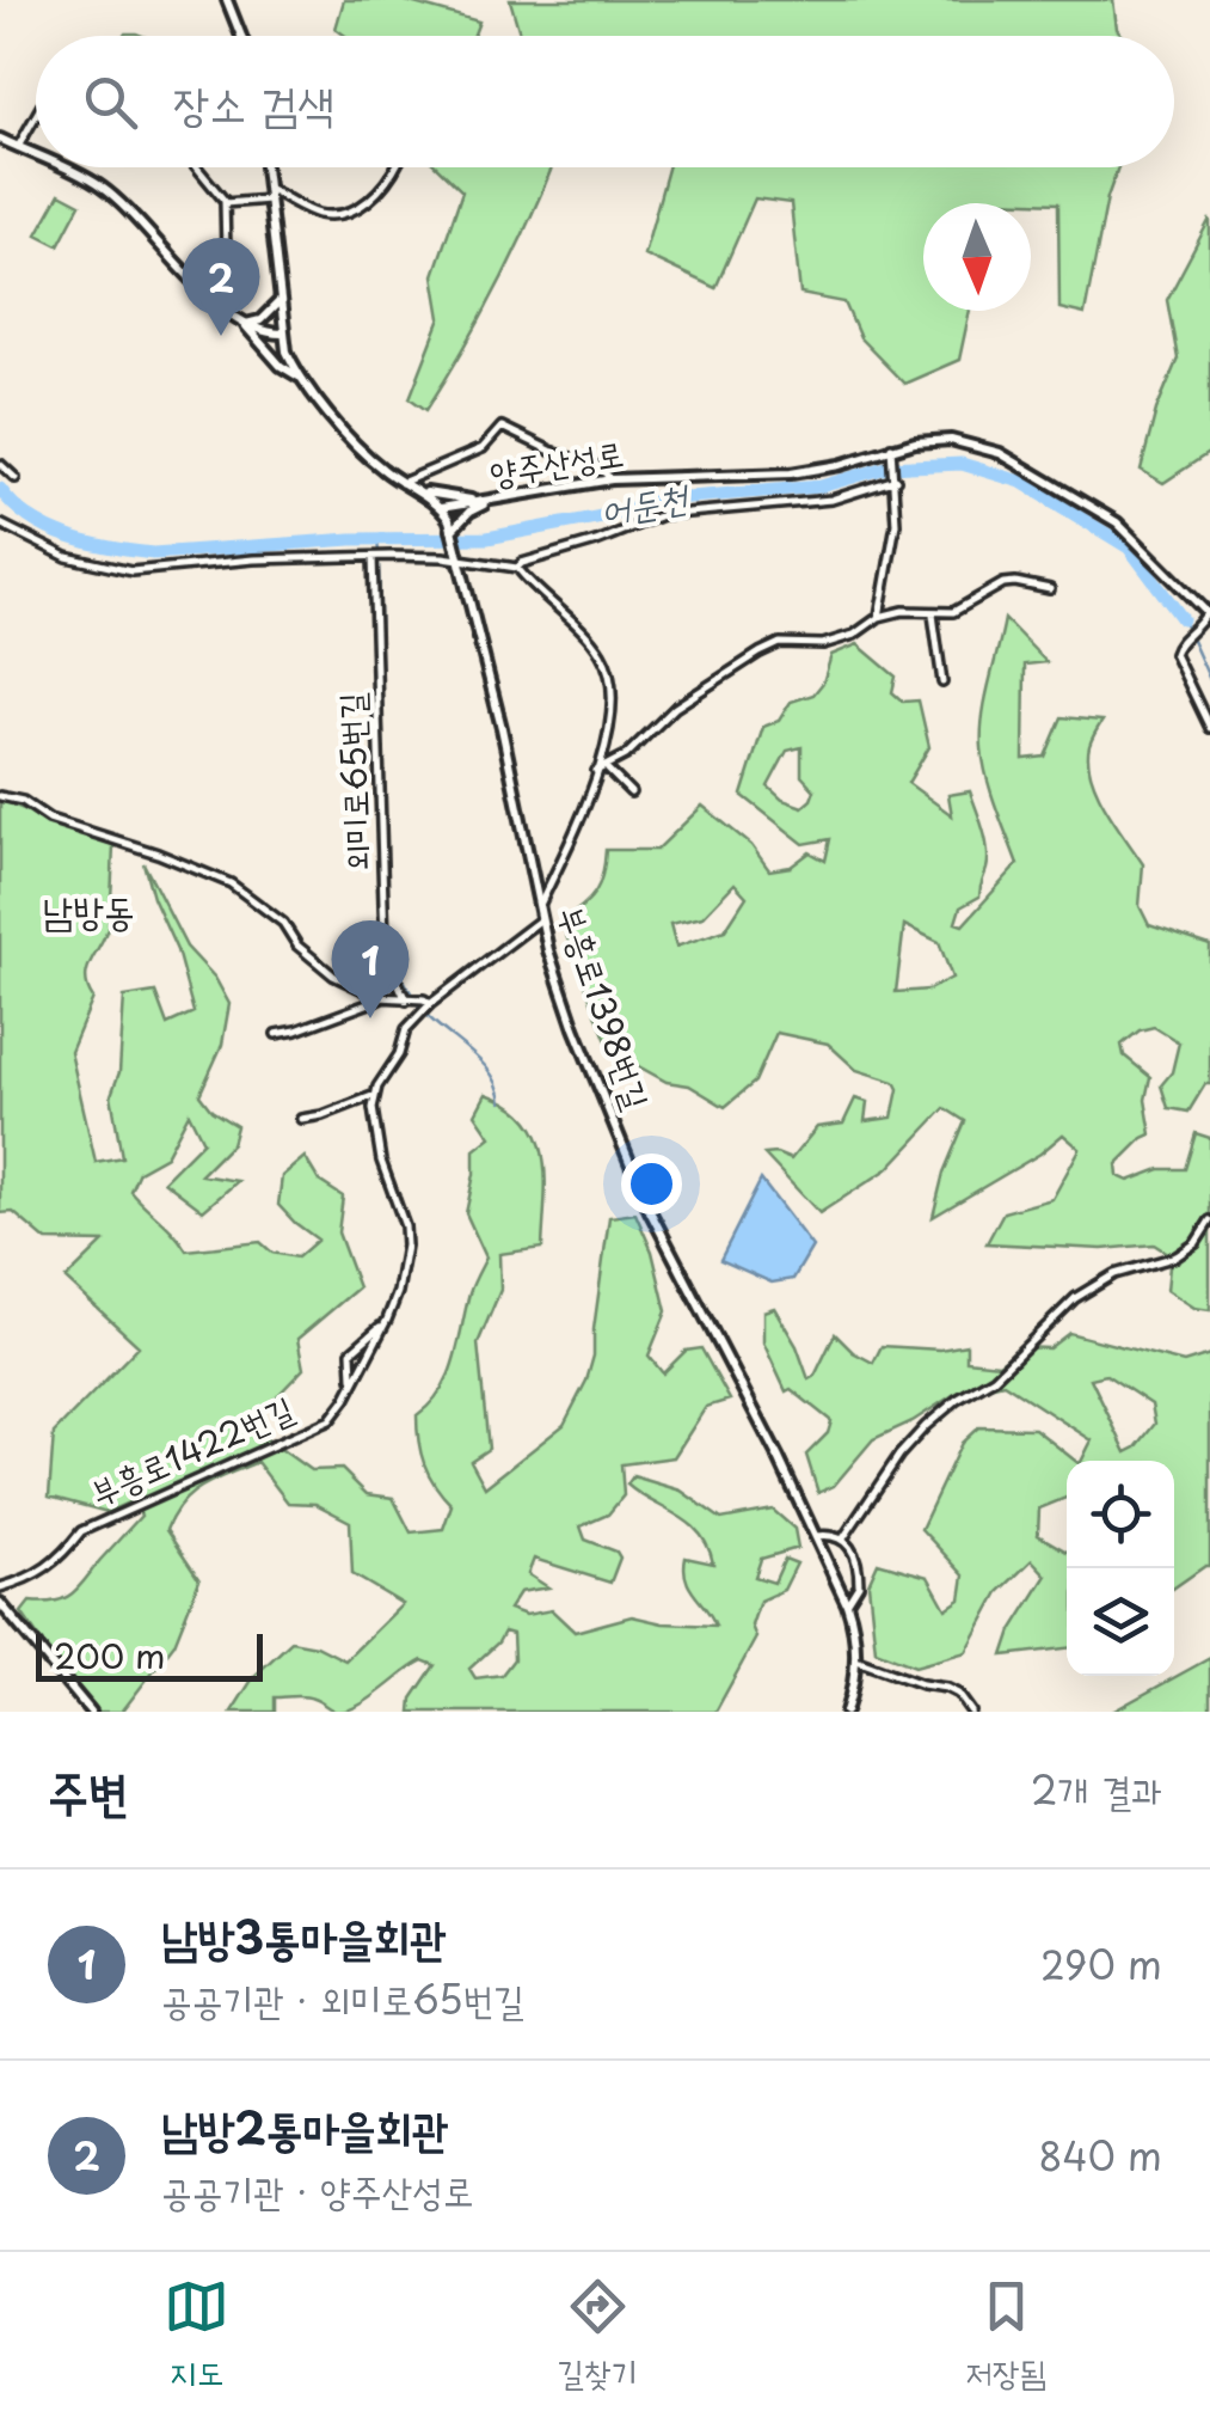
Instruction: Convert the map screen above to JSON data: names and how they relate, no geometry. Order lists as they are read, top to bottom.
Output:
{
  "streets": {
    "street": [
      "양주산성로",
      "외미로65번길",
      "부흥로1398번길",
      "부흥로1422번길"
    ]
  },
  "crossings": [
    ["양주산성로", "부흥로1398번길"]
  ],
  "districts": ["남방동"],
  "water": ["어둔천"],
  "scale_bar": "200 m",
  "north": "bottom",
  "page": {
    "search": "장소 검색",
    "pins": ["2", "1"],
    "scale": "200 m",
    "heading": ["주변", "2개 결과"],
    "list": [
      {
        "mark": "1",
        "name": "남방3통마을회관",
        "note": "공공기관 · 외미로65번길",
        "value": "290 m"
      },
      {
        "mark": "2",
        "name": "남방2통마을회관",
        "note": "공공기관 · 양주산성로",
        "value": "840 m"
      }
    ],
    "nav": ["지도", "길찾기", "저장됨"]
  }
}
